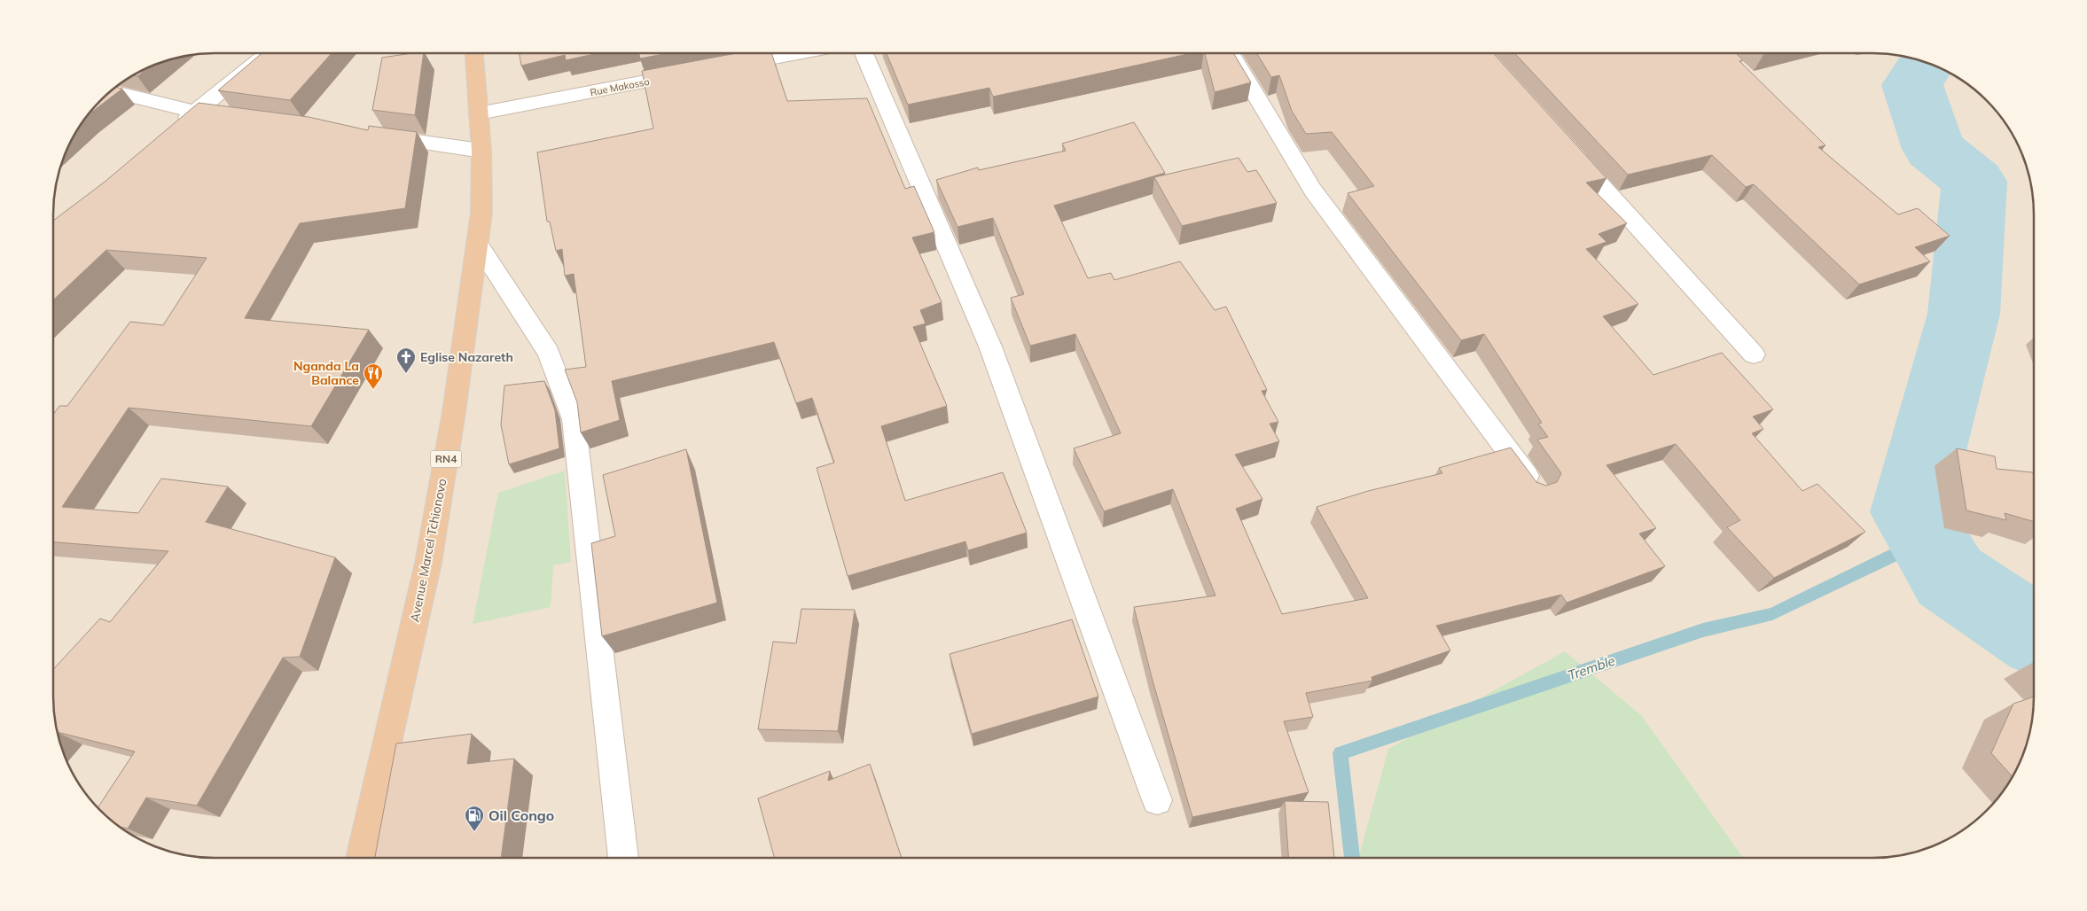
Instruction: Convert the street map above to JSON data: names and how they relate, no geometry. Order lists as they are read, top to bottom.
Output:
{
  "streets": {
    "highway": ["RN4", "Avenue Marcel Tchionovo"],
    "street": ["Rue Makosso"]
  },
  "crossings": [
    ["Rue Makosso", "Avenue Marcel Tchionovo"]
  ],
  "water": ["Tremble"],
  "places": {
    "church": ["Eglise Nazareth"],
    "restaurant": ["Nganda La Balance"],
    "fuel station": ["Oil Congo"]
  }
}
